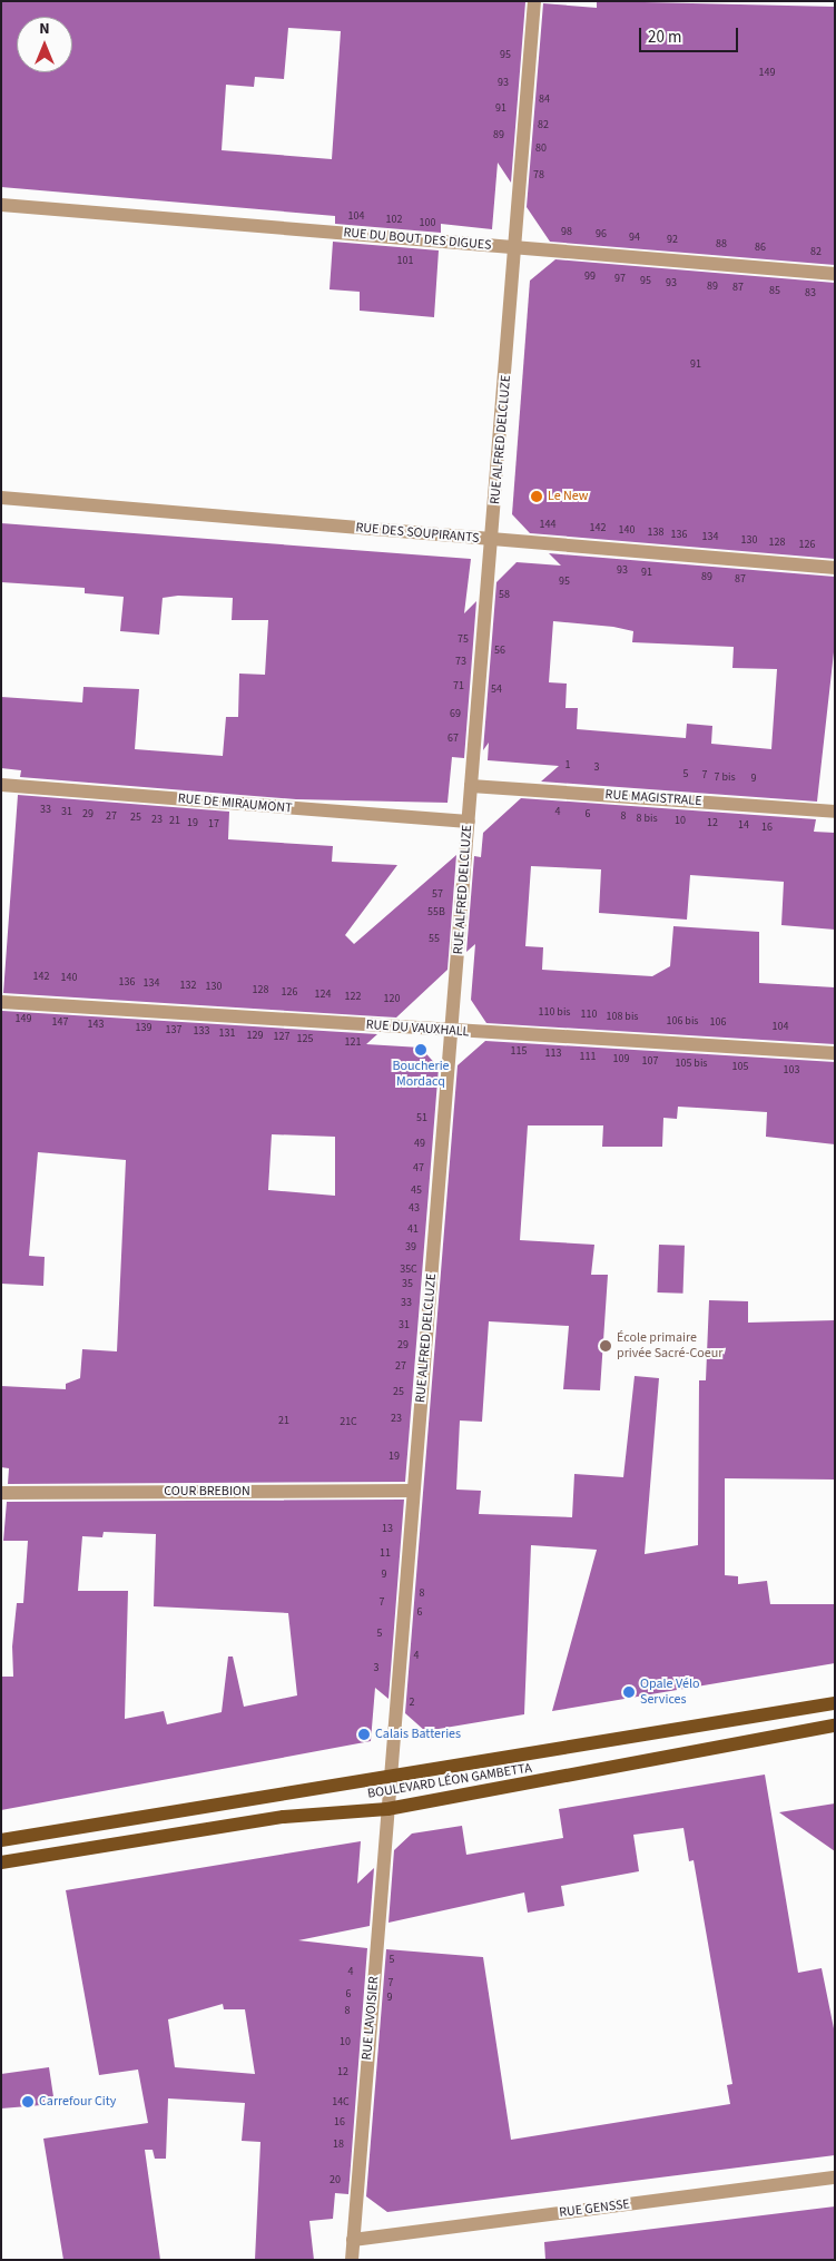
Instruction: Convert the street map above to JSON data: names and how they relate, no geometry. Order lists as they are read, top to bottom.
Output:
{
  "streets": {
    "main road": ["BOULEVARD LÉON GAMBETTA"],
    "street": [
      "RUE DU BOUT DES DIGUES",
      "RUE ALFRED DELCLUZE",
      "RUE DES SOUPIRANTS",
      "RUE MAGISTRALE",
      "RUE DE MIRAUMONT",
      "RUE DU VAUXHALL",
      "COUR BREBION",
      "RUE LAVOISIER",
      "RUE GENSSE"
    ]
  },
  "crossings": [
    ["RUE DU BOUT DES DIGUES", "RUE ALFRED DELCLUZE"],
    ["RUE ALFRED DELCLUZE", "RUE DES SOUPIRANTS"],
    ["RUE ALFRED DELCLUZE", "RUE MAGISTRALE"],
    ["RUE ALFRED DELCLUZE", "RUE DE MIRAUMONT"],
    ["RUE ALFRED DELCLUZE", "RUE DU VAUXHALL"],
    ["RUE ALFRED DELCLUZE", "COUR BREBION"],
    ["RUE ALFRED DELCLUZE", "BOULEVARD LÉON GAMBETTA"],
    ["RUE ALFRED DELCLUZE", "RUE LAVOISIER"],
    ["BOULEVARD LÉON GAMBETTA", "RUE LAVOISIER"],
    ["RUE LAVOISIER", "RUE GENSSE"]
  ],
  "places": [
    "Le New",
    "Boucherie Mordacq",
    "École primaire privée Sacré-Coeur",
    "Opale Vélo Services",
    "Calais Batteries",
    "Carrefour City"
  ],
  "house_numbers": [
    "95",
    "149",
    "93",
    "84",
    "91",
    "82",
    "89",
    "80",
    "78",
    "104",
    "102",
    "100",
    "98",
    "96",
    "94",
    "92",
    "88",
    "86",
    "82",
    "101",
    "99",
    "97",
    "95",
    "93",
    "89",
    "87",
    "85",
    "83",
    "91",
    "144",
    "142",
    "140",
    "138",
    "136",
    "134",
    "130",
    "128",
    "126",
    "93",
    "91",
    "89",
    "87",
    "95",
    "58",
    "75",
    "56",
    "73",
    "71",
    "54",
    "69",
    "67",
    "1",
    "3",
    "5",
    "7",
    "7 bis",
    "9",
    "33",
    "31",
    "4",
    "29",
    "6",
    "27",
    "8",
    "25",
    "8 bis",
    "23",
    "21",
    "10",
    "19",
    "12",
    "17",
    "14",
    "16",
    "57",
    "55B",
    "55",
    "142",
    "140",
    "136",
    "134",
    "132",
    "130",
    "128",
    "126",
    "124",
    "122",
    "120",
    "110 bis",
    "110",
    "108 bis",
    "149",
    "106 bis",
    "147",
    "106",
    "143",
    "104",
    "139",
    "137",
    "133",
    "131",
    "129",
    "127",
    "125",
    "121",
    "115",
    "113",
    "111",
    "109",
    "107",
    "105 bis",
    "105",
    "103",
    "51",
    "49",
    "47",
    "45",
    "43",
    "41",
    "39",
    "35C",
    "35",
    "33",
    "31",
    "29",
    "27",
    "25",
    "23",
    "21",
    "21C",
    "19",
    "13",
    "11",
    "9",
    "8",
    "7",
    "6",
    "5",
    "4",
    "3",
    "2",
    "5",
    "4",
    "7",
    "6",
    "9",
    "8",
    "10",
    "12",
    "14C",
    "16",
    "18",
    "20"
  ],
  "scale_bar": "20 m",
  "north": "top"
}
